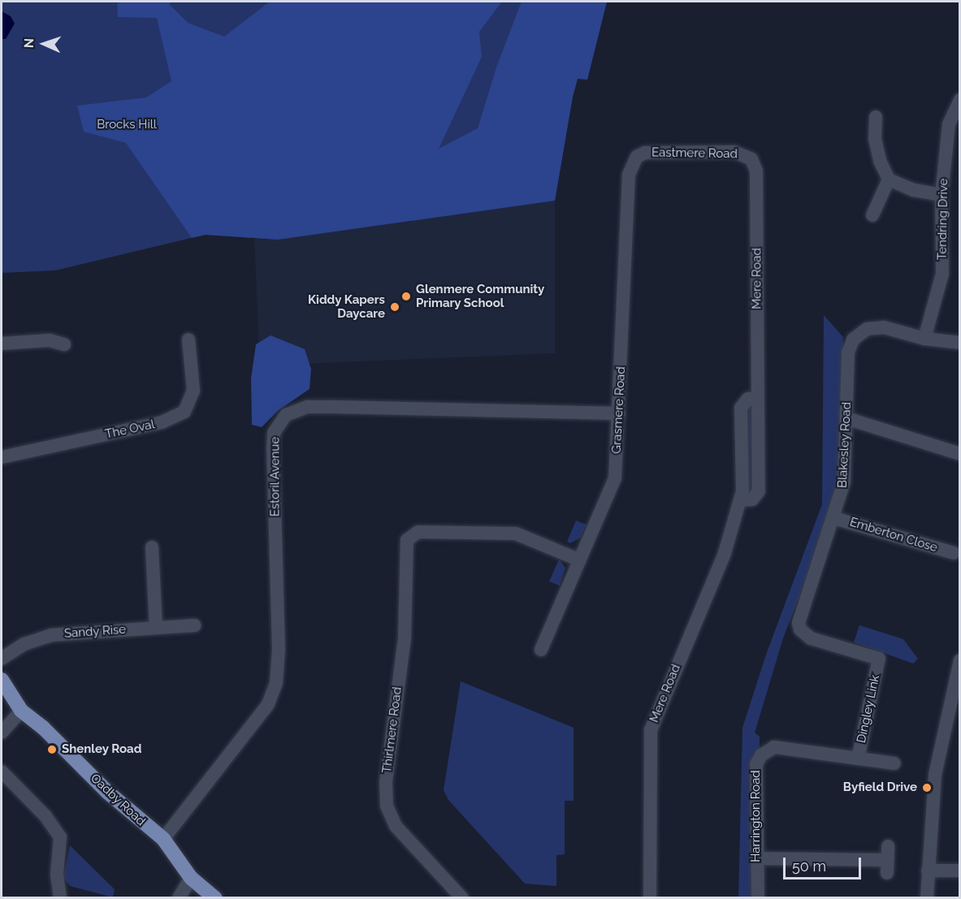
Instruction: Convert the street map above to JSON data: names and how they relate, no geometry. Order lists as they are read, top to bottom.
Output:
{
  "streets": {
    "main road": ["Oadby Road"],
    "street": [
      "Eastmere Road",
      "Tendring Drive",
      "Mere Road",
      "Grasmere Road",
      "The Oval",
      "Blakesley Road",
      "Estoril Avenue",
      "Emberton Close",
      "Sandy Rise",
      "Dingley Link",
      "Thirlmere Road",
      "Harrington Road"
    ]
  },
  "crossings": [
    ["Eastmere Road", "Mere Road"],
    ["Eastmere Road", "Grasmere Road"],
    ["Tendring Drive", "Blakesley Road"],
    ["Grasmere Road", "Estoril Avenue"],
    ["Grasmere Road", "Thirlmere Road"],
    ["Blakesley Road", "Emberton Close"],
    ["Blakesley Road", "Dingley Link"],
    ["Estoril Avenue", "Oadby Road"],
    ["Dingley Link", "Harrington Road"]
  ],
  "parks": ["Brocks Hill"],
  "places": [
    "Glenmere Community Primary School",
    "Kiddy Kapers Daycare",
    "Shenley Road",
    "Byfield Drive"
  ],
  "scale_bar": "50 m",
  "north": "left"
}
